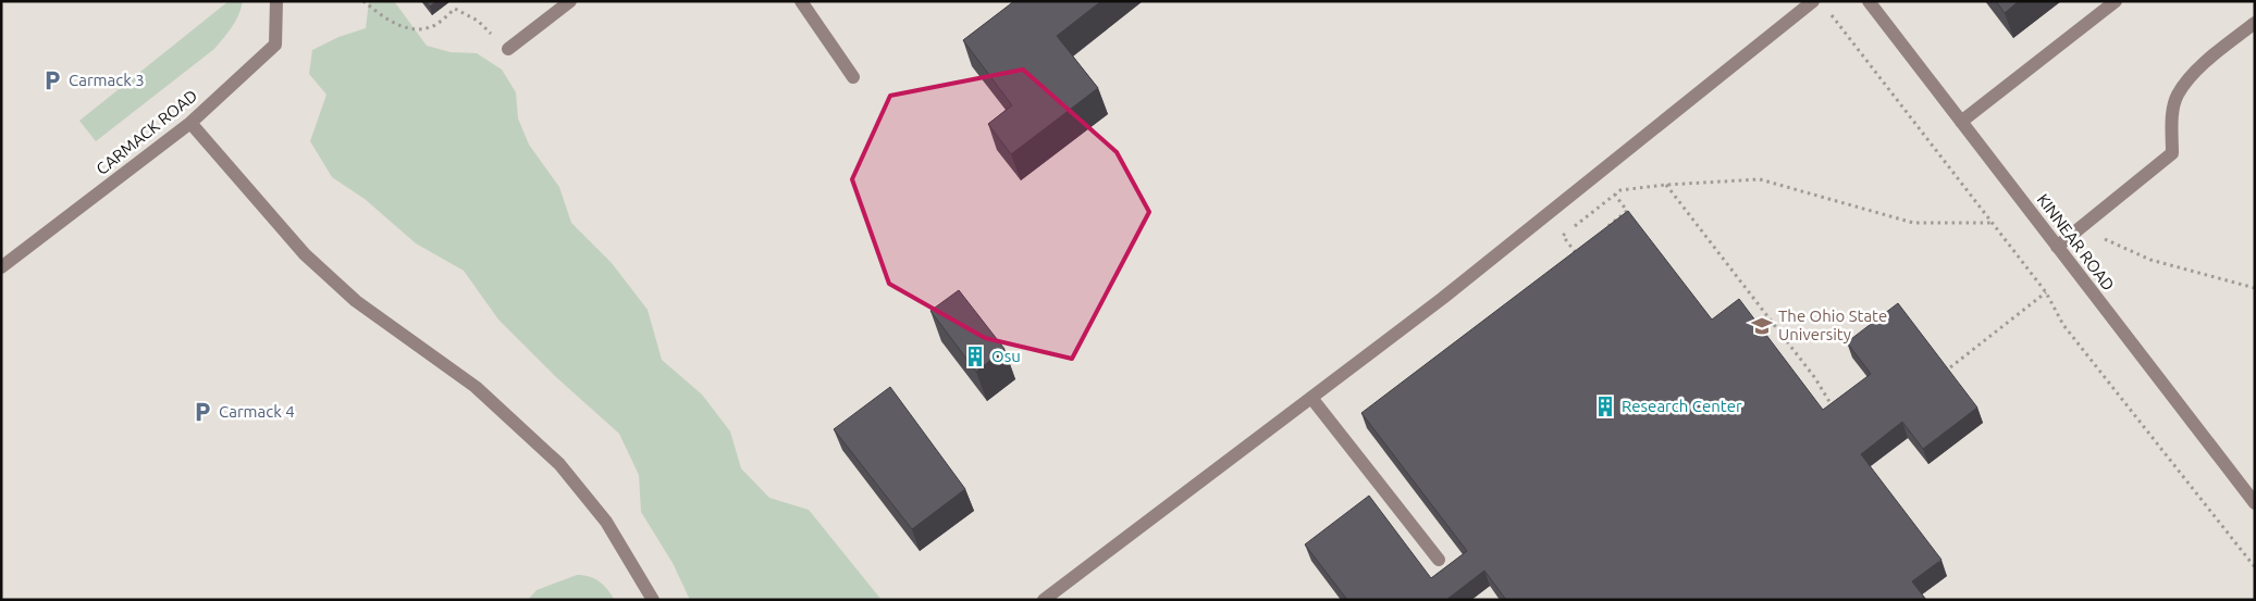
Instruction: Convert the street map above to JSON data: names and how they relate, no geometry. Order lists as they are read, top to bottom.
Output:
{
  "streets": {
    "street": ["CARMACK ROAD", "KINNEAR ROAD"]
  },
  "places": {
    "parking": ["Carmack 3", "Carmack 4"],
    "school or university": ["The Ohio State University"],
    "building": ["Osu", "Research Center"]
  }
}
